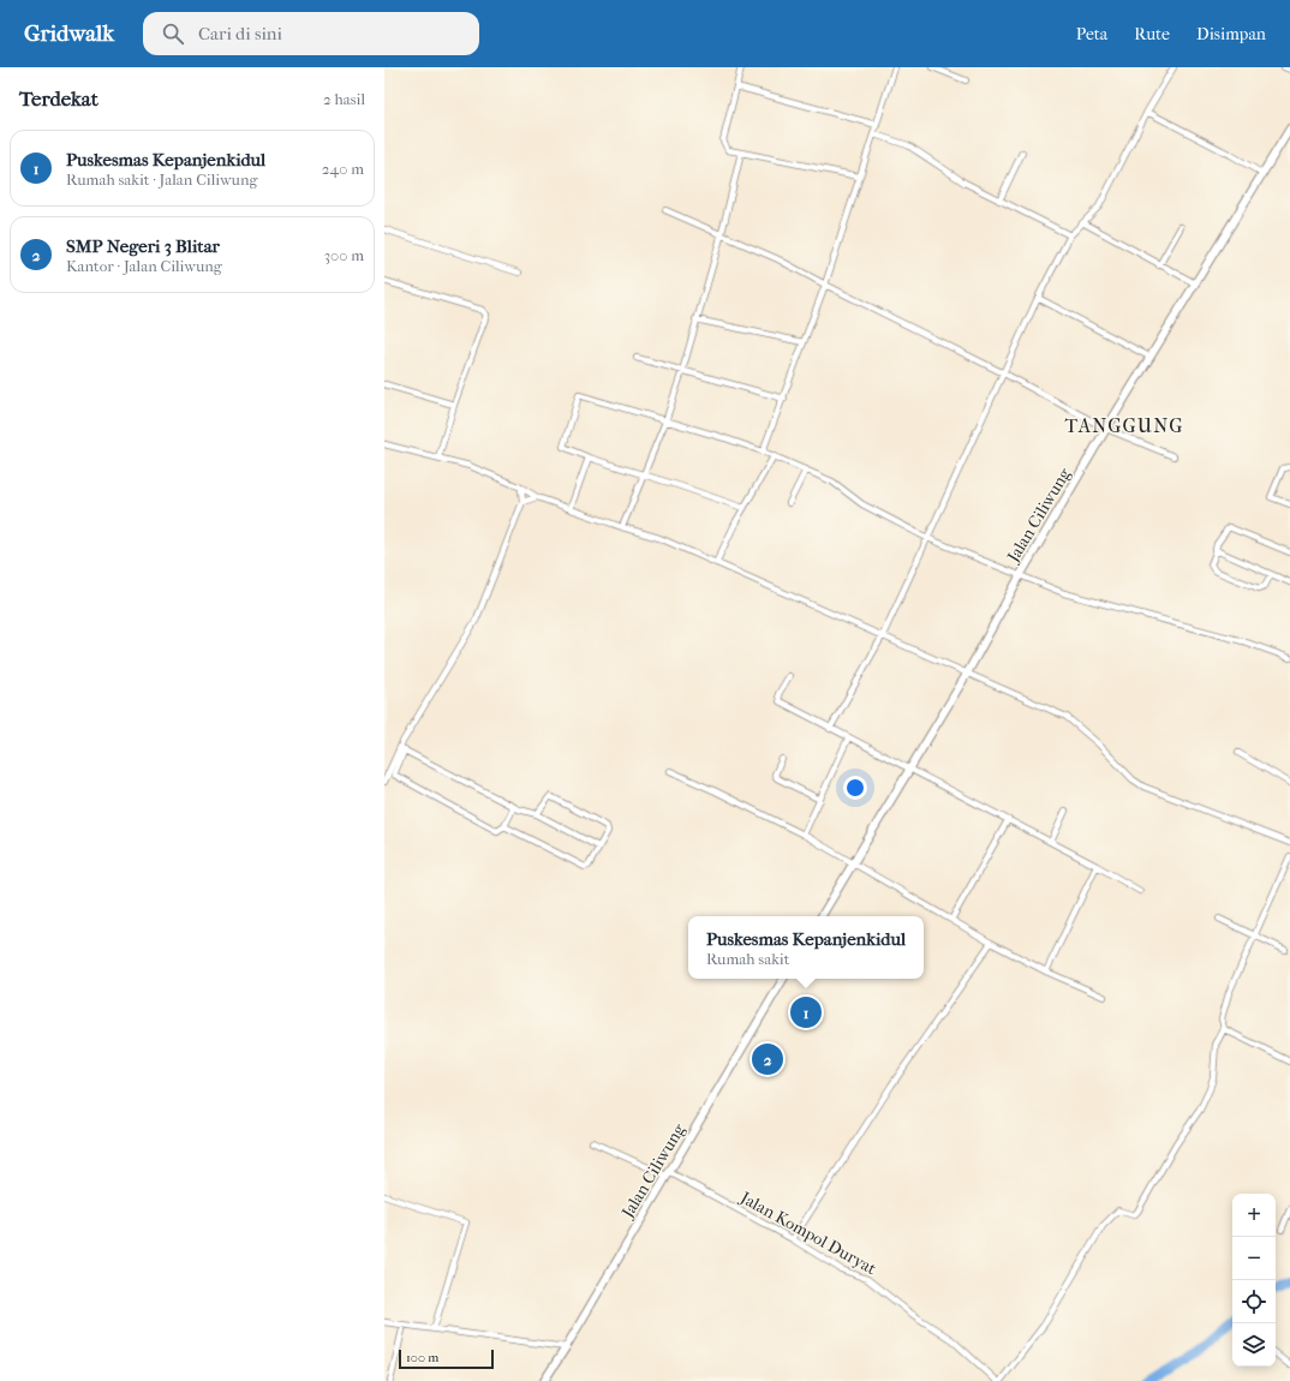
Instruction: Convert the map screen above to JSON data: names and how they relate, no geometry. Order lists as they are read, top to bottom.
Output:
{
  "streets": {
    "main road": ["Jalan Ciliwung"],
    "street": ["Jalan Kompol Duryat"]
  },
  "crossings": [
    ["Jalan Ciliwung", "Jalan Kompol Duryat"]
  ],
  "districts": ["TANGGUNG"],
  "scale_bar": "100 m",
  "page": {
    "header": "Gridwalk",
    "search": "Cari di sini",
    "nav": ["Peta", "Rute", "Disimpan"],
    "heading": ["Terdekat", "2 hasil"],
    "list": [
      {
        "mark": "1",
        "name": "Puskesmas Kepanjenkidul",
        "note": "Rumah sakit · Jalan Ciliwung",
        "value": "240 m"
      },
      {
        "mark": "2",
        "name": "SMP Negeri 3 Blitar",
        "note": "Kantor · Jalan Ciliwung",
        "value": "300 m"
      }
    ],
    "popup": ["Puskesmas Kepanjenkidul", "Rumah sakit"],
    "pins": ["1", "2"],
    "map_buttons": ["+", "−"],
    "scale": "100 m"
  }
}
